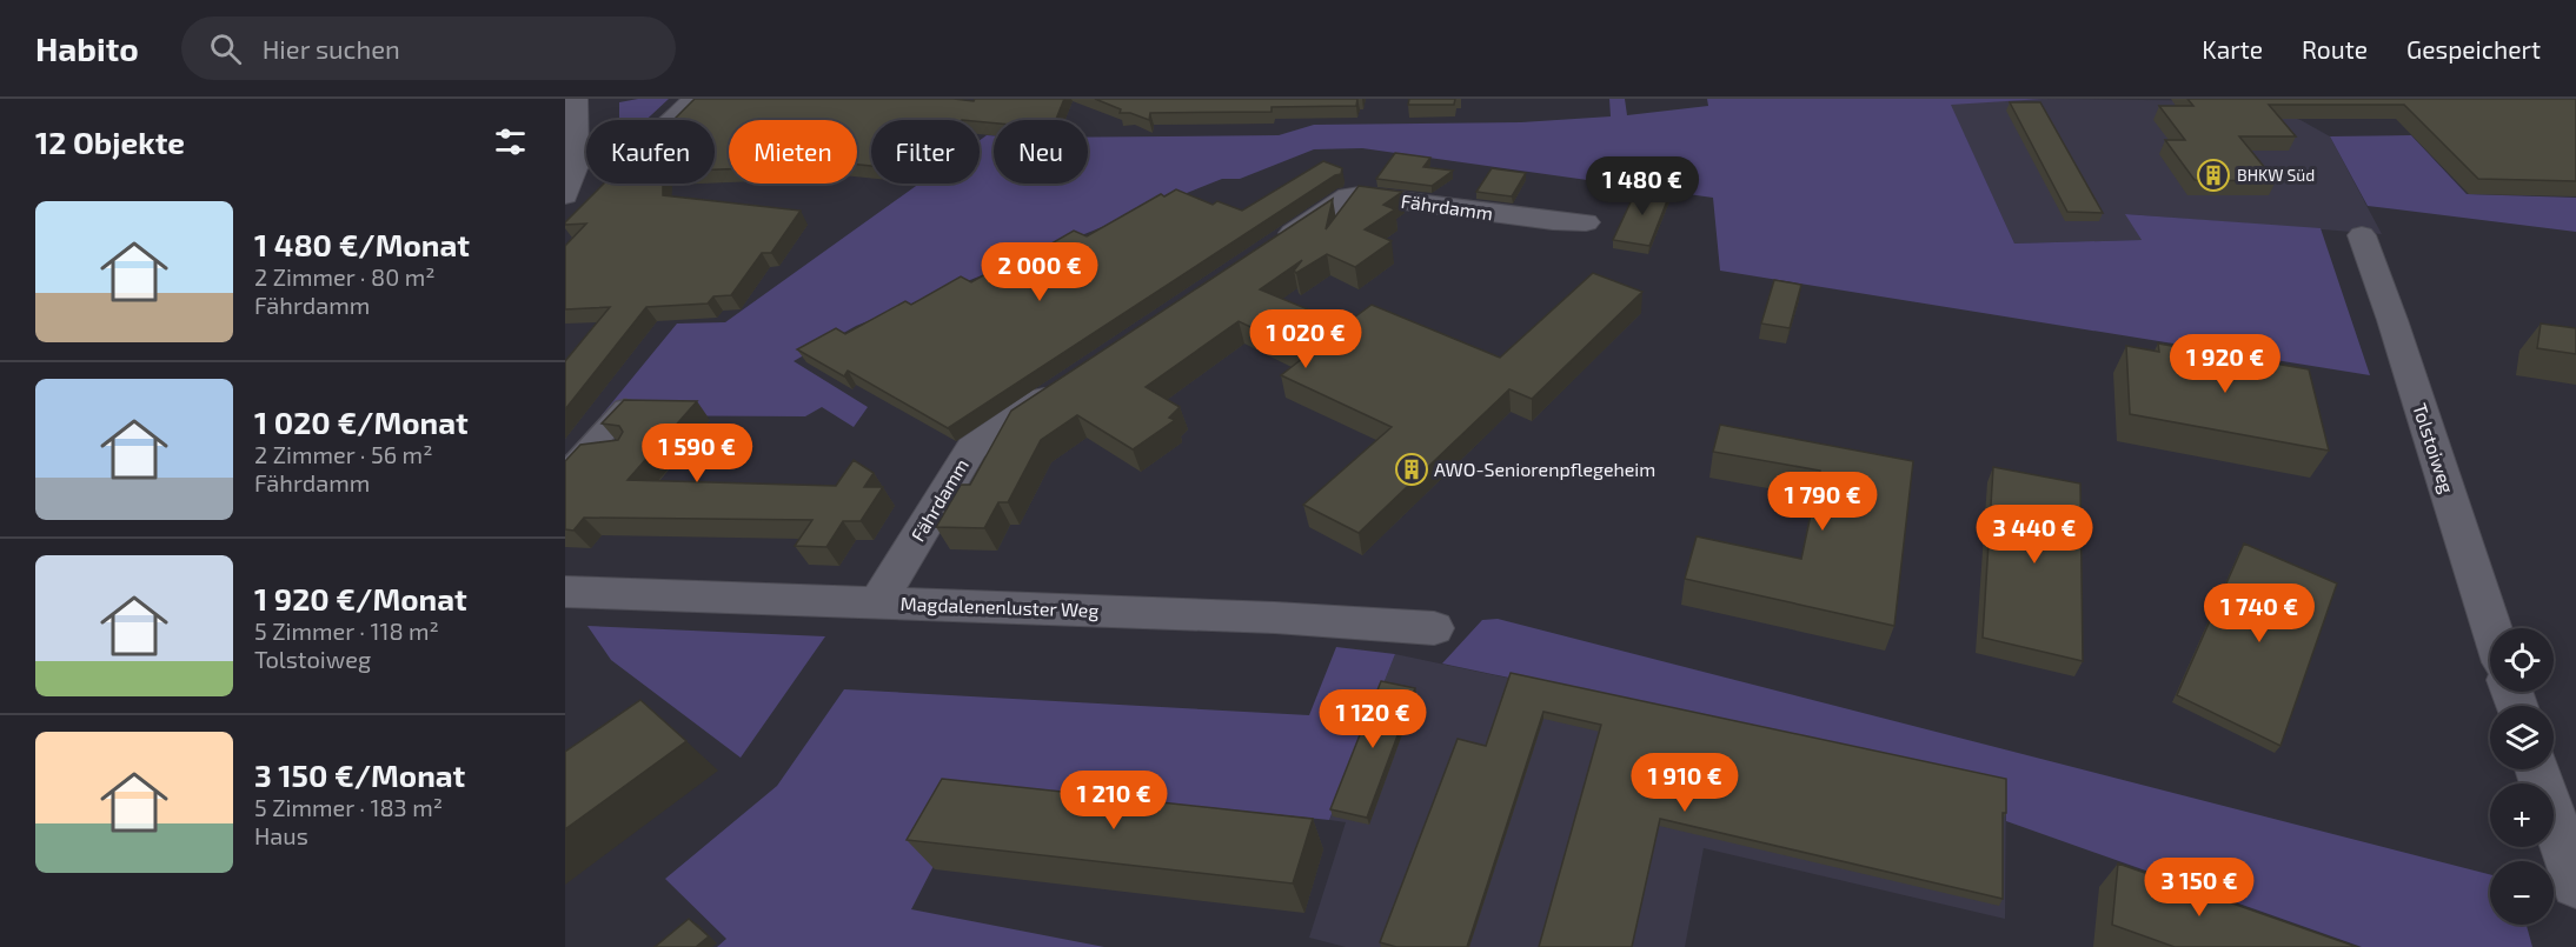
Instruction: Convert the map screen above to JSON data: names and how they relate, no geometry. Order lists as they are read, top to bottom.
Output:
{
  "streets": {
    "street": ["Fährdamm", "Tolstoiweg", "Magdalenenluster Weg"]
  },
  "crossings": [
    ["Fährdamm", "Magdalenenluster Weg"]
  ],
  "places": {
    "building": ["BHKW Süd", "AWO-Seniorenpflegeheim"]
  },
  "page": {
    "header": "Habito",
    "search": "Hier suchen",
    "nav": ["Karte", "Route", "Gespeichert"],
    "heading": "12 Objekte",
    "chip": [
      "Kaufen",
      "Mieten",
      "Filter",
      "Neu"
    ],
    "price": [
      "1 480 €",
      "2 000 €",
      "1 020 €",
      "1 920 €",
      "1 590 €",
      "1 790 €",
      "3 440 €",
      "1 740 €",
      "1 120 €",
      "1 910 €",
      "1 210 €",
      "3 150 €"
    ],
    "list": [
      {
        "name": "1 480 €/Monat",
        "note": "2 Zimmer · 80 m² · Fährdamm"
      },
      {
        "name": "1 020 €/Monat",
        "note": "2 Zimmer · 56 m² · Fährdamm"
      },
      {
        "name": "1 920 €/Monat",
        "note": "5 Zimmer · 118 m² · Tolstoiweg"
      },
      {
        "name": "3 150 €/Monat",
        "note": "5 Zimmer · 183 m² · Haus"
      }
    ],
    "map_buttons": ["+", "−"]
  }
}
